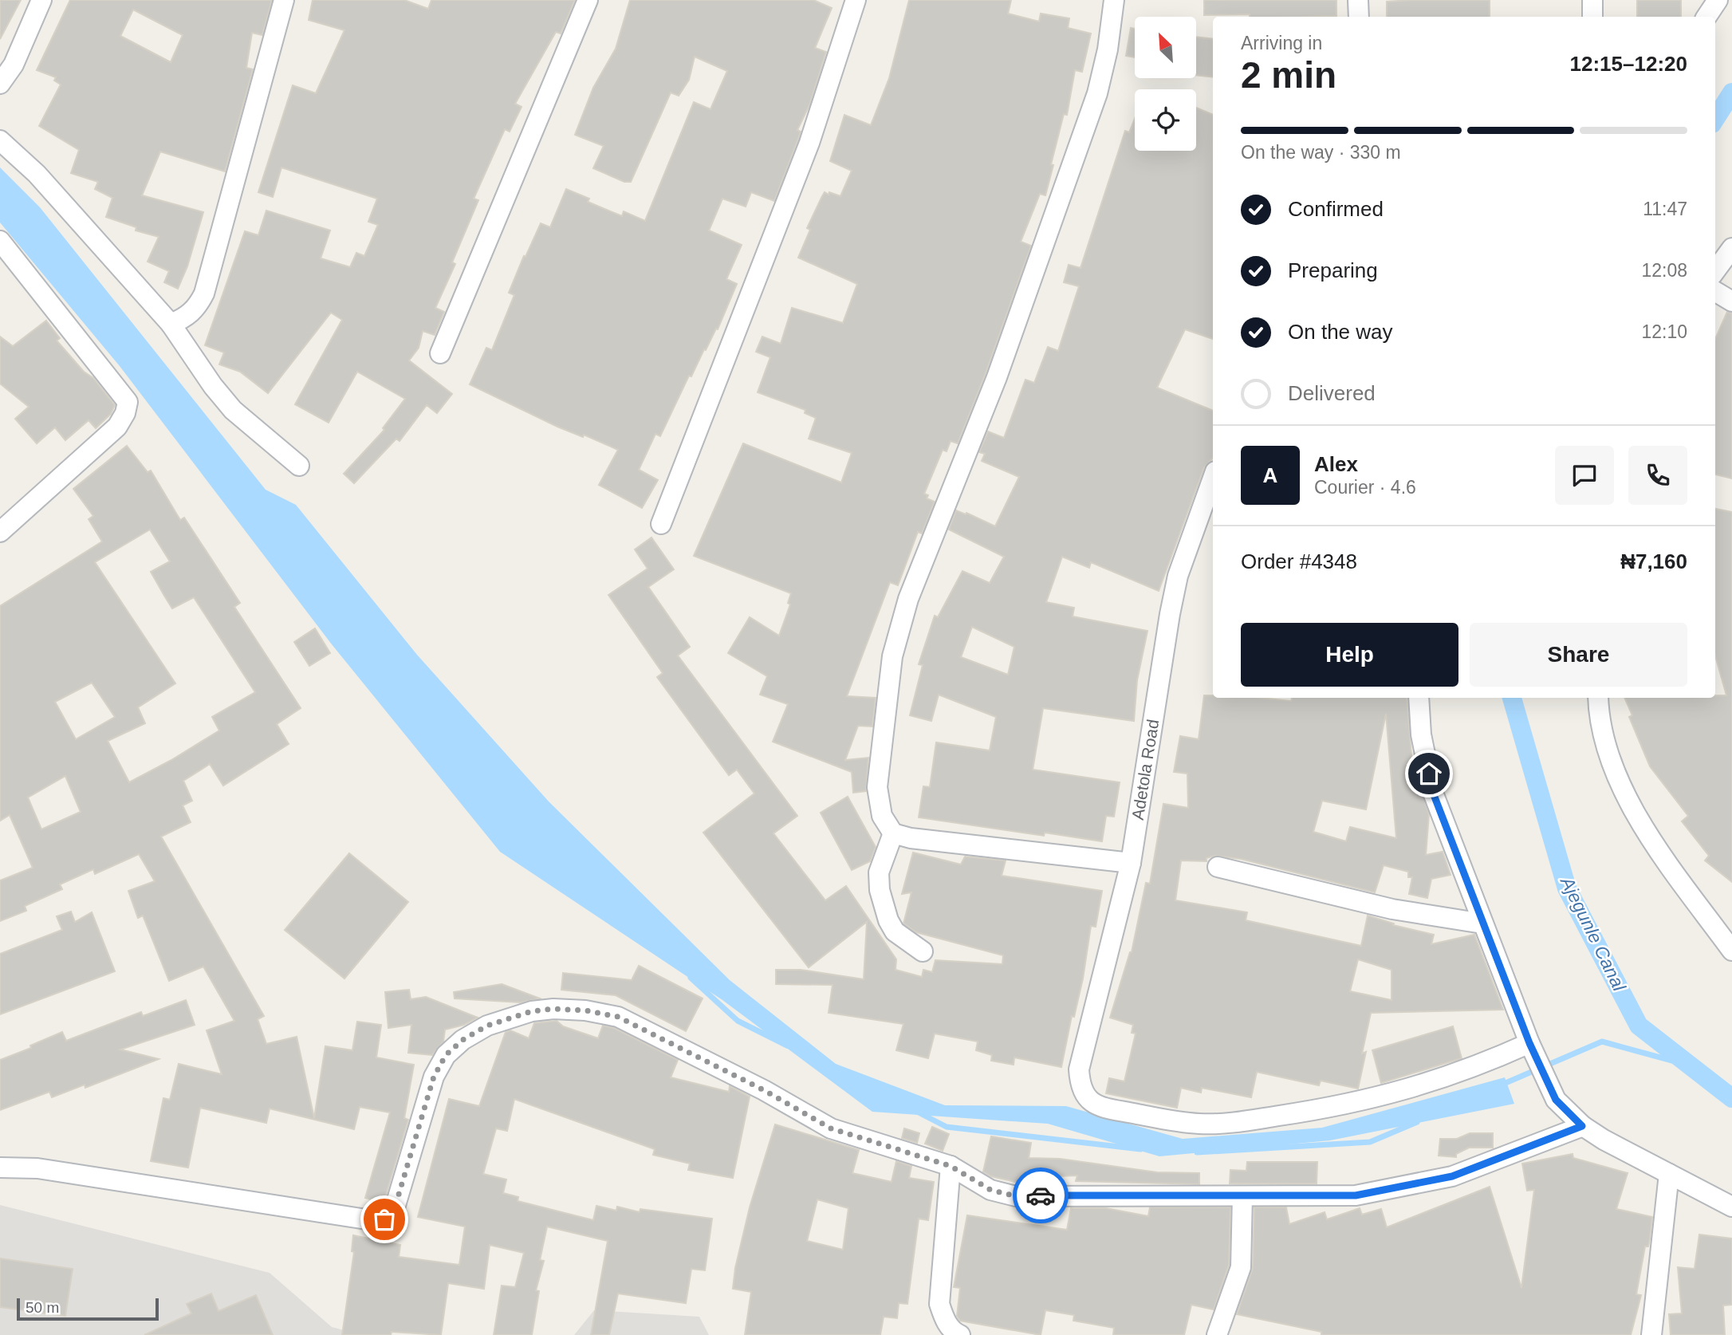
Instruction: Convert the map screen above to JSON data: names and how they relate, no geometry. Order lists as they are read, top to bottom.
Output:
{
  "streets": {
    "street": ["Adetola Road"]
  },
  "water": ["Ajegunle Canal"],
  "scale_bar": "50 m",
  "north": "top left",
  "page": {
    "heading": ["2 min", "Arriving in", "12:15–12:20"],
    "panel": [
      "Alex",
      "Courier · 4.6",
      "Order #4348",
      "₦7,160"
    ],
    "bar": "On the way · 330 m",
    "list": [
      ["Confirmed", "11:47"],
      ["Preparing", "12:08"],
      ["On the way", "12:10"],
      "Delivered"
    ],
    "round": "A",
    "buttons": ["Help", "Share"],
    "scale": "50 m"
  }
}
